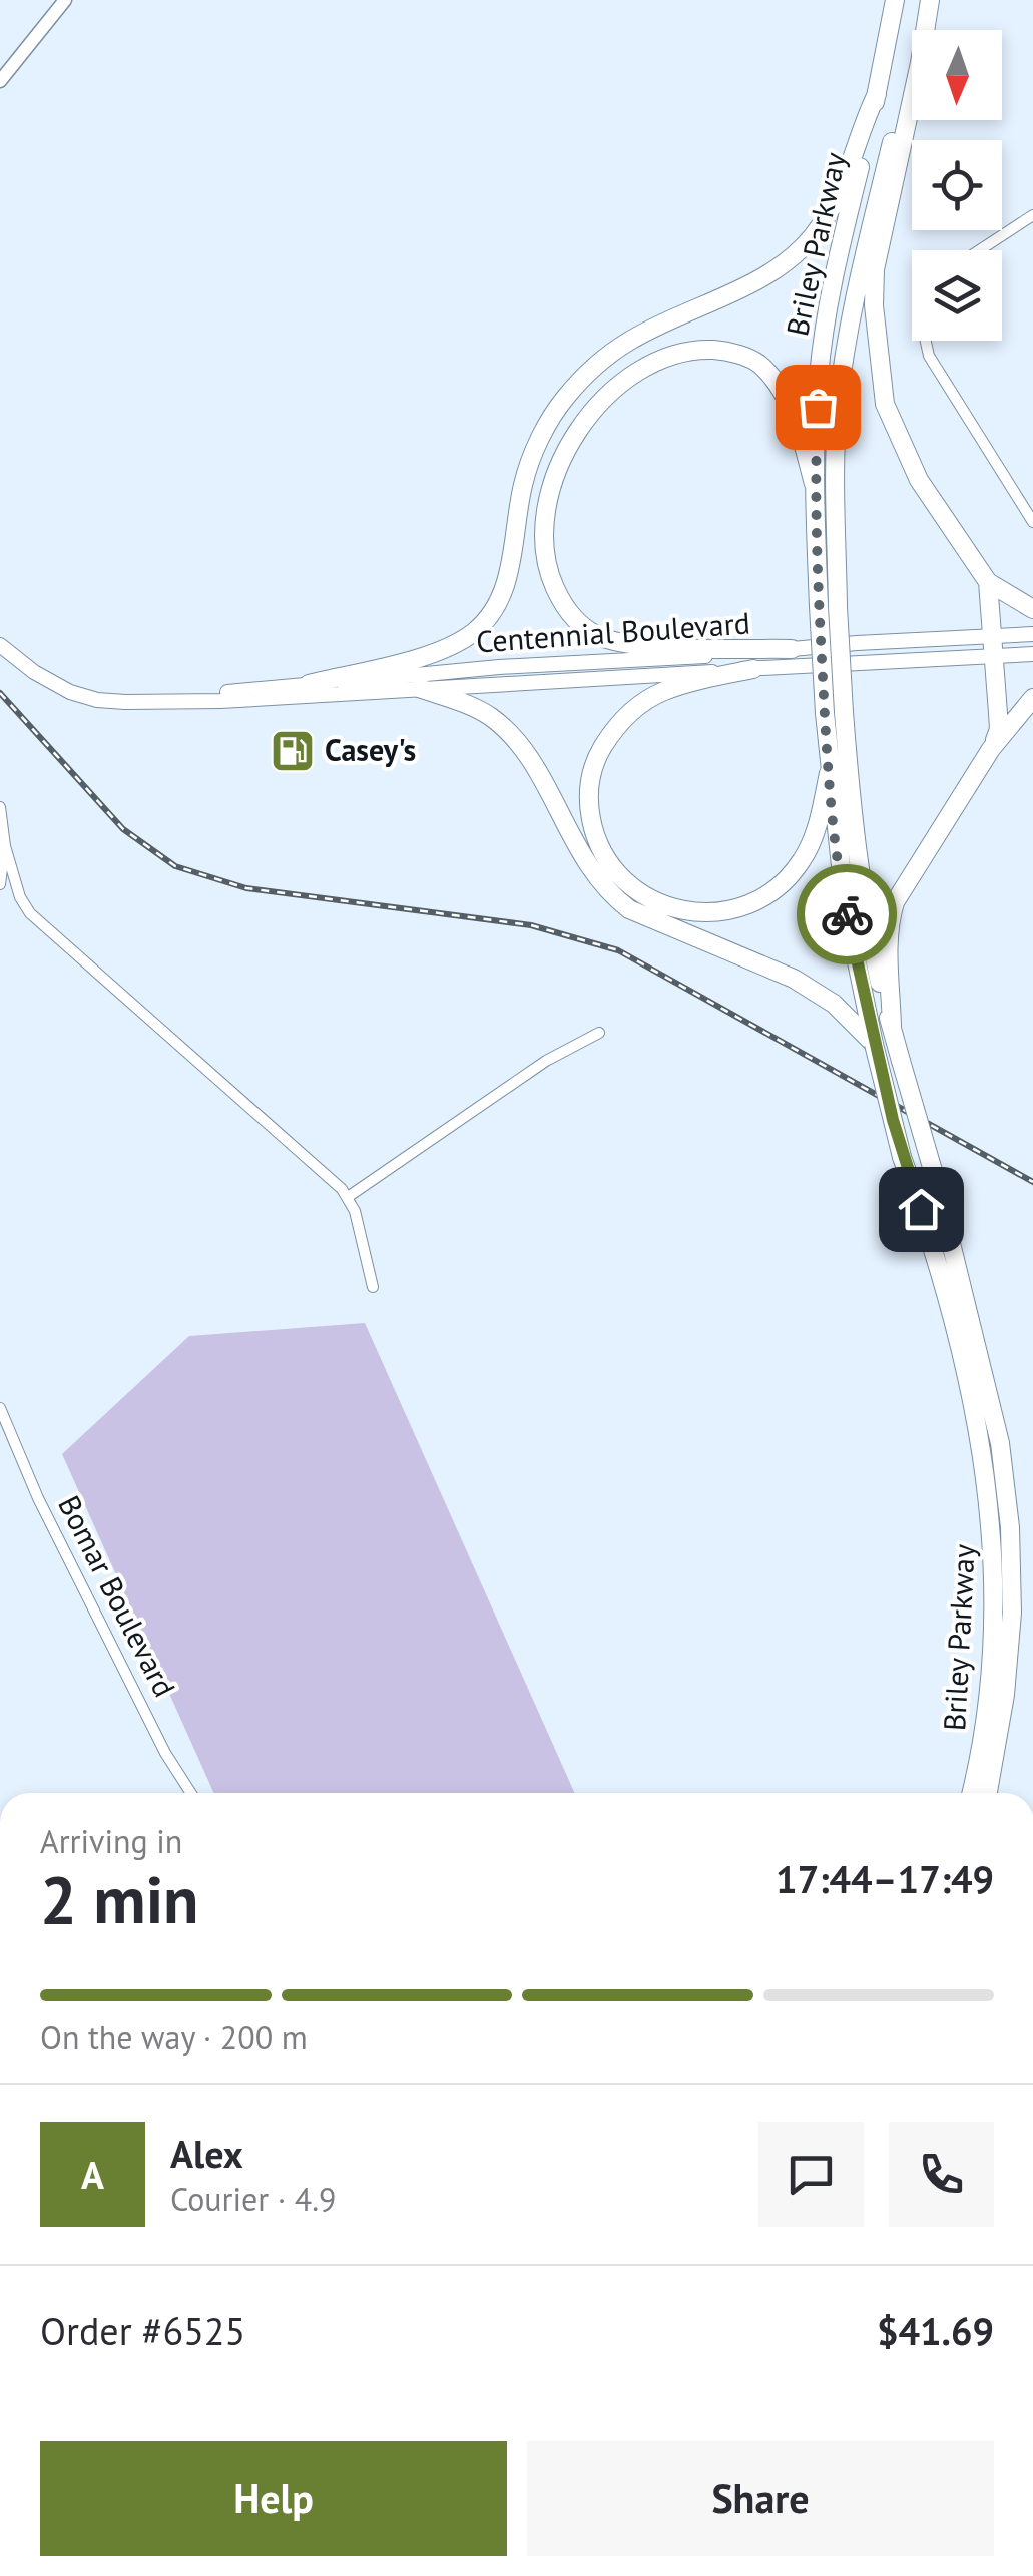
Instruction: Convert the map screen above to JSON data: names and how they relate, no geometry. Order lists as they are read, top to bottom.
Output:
{
  "streets": {
    "highway": ["Briley Parkway"],
    "main road": ["Centennial Boulevard"],
    "street": ["Bomar Boulevard"]
  },
  "places": {
    "fuel station": ["Casey's"]
  },
  "north": "bottom",
  "page": {
    "heading": ["2 min", "Arriving in", "17:44–17:49"],
    "panel": [
      "Alex",
      "Courier · 4.9",
      "Order #6525",
      "$41.69"
    ],
    "bar": "On the way · 200 m",
    "round": "A",
    "buttons": ["Help", "Share"]
  }
}
